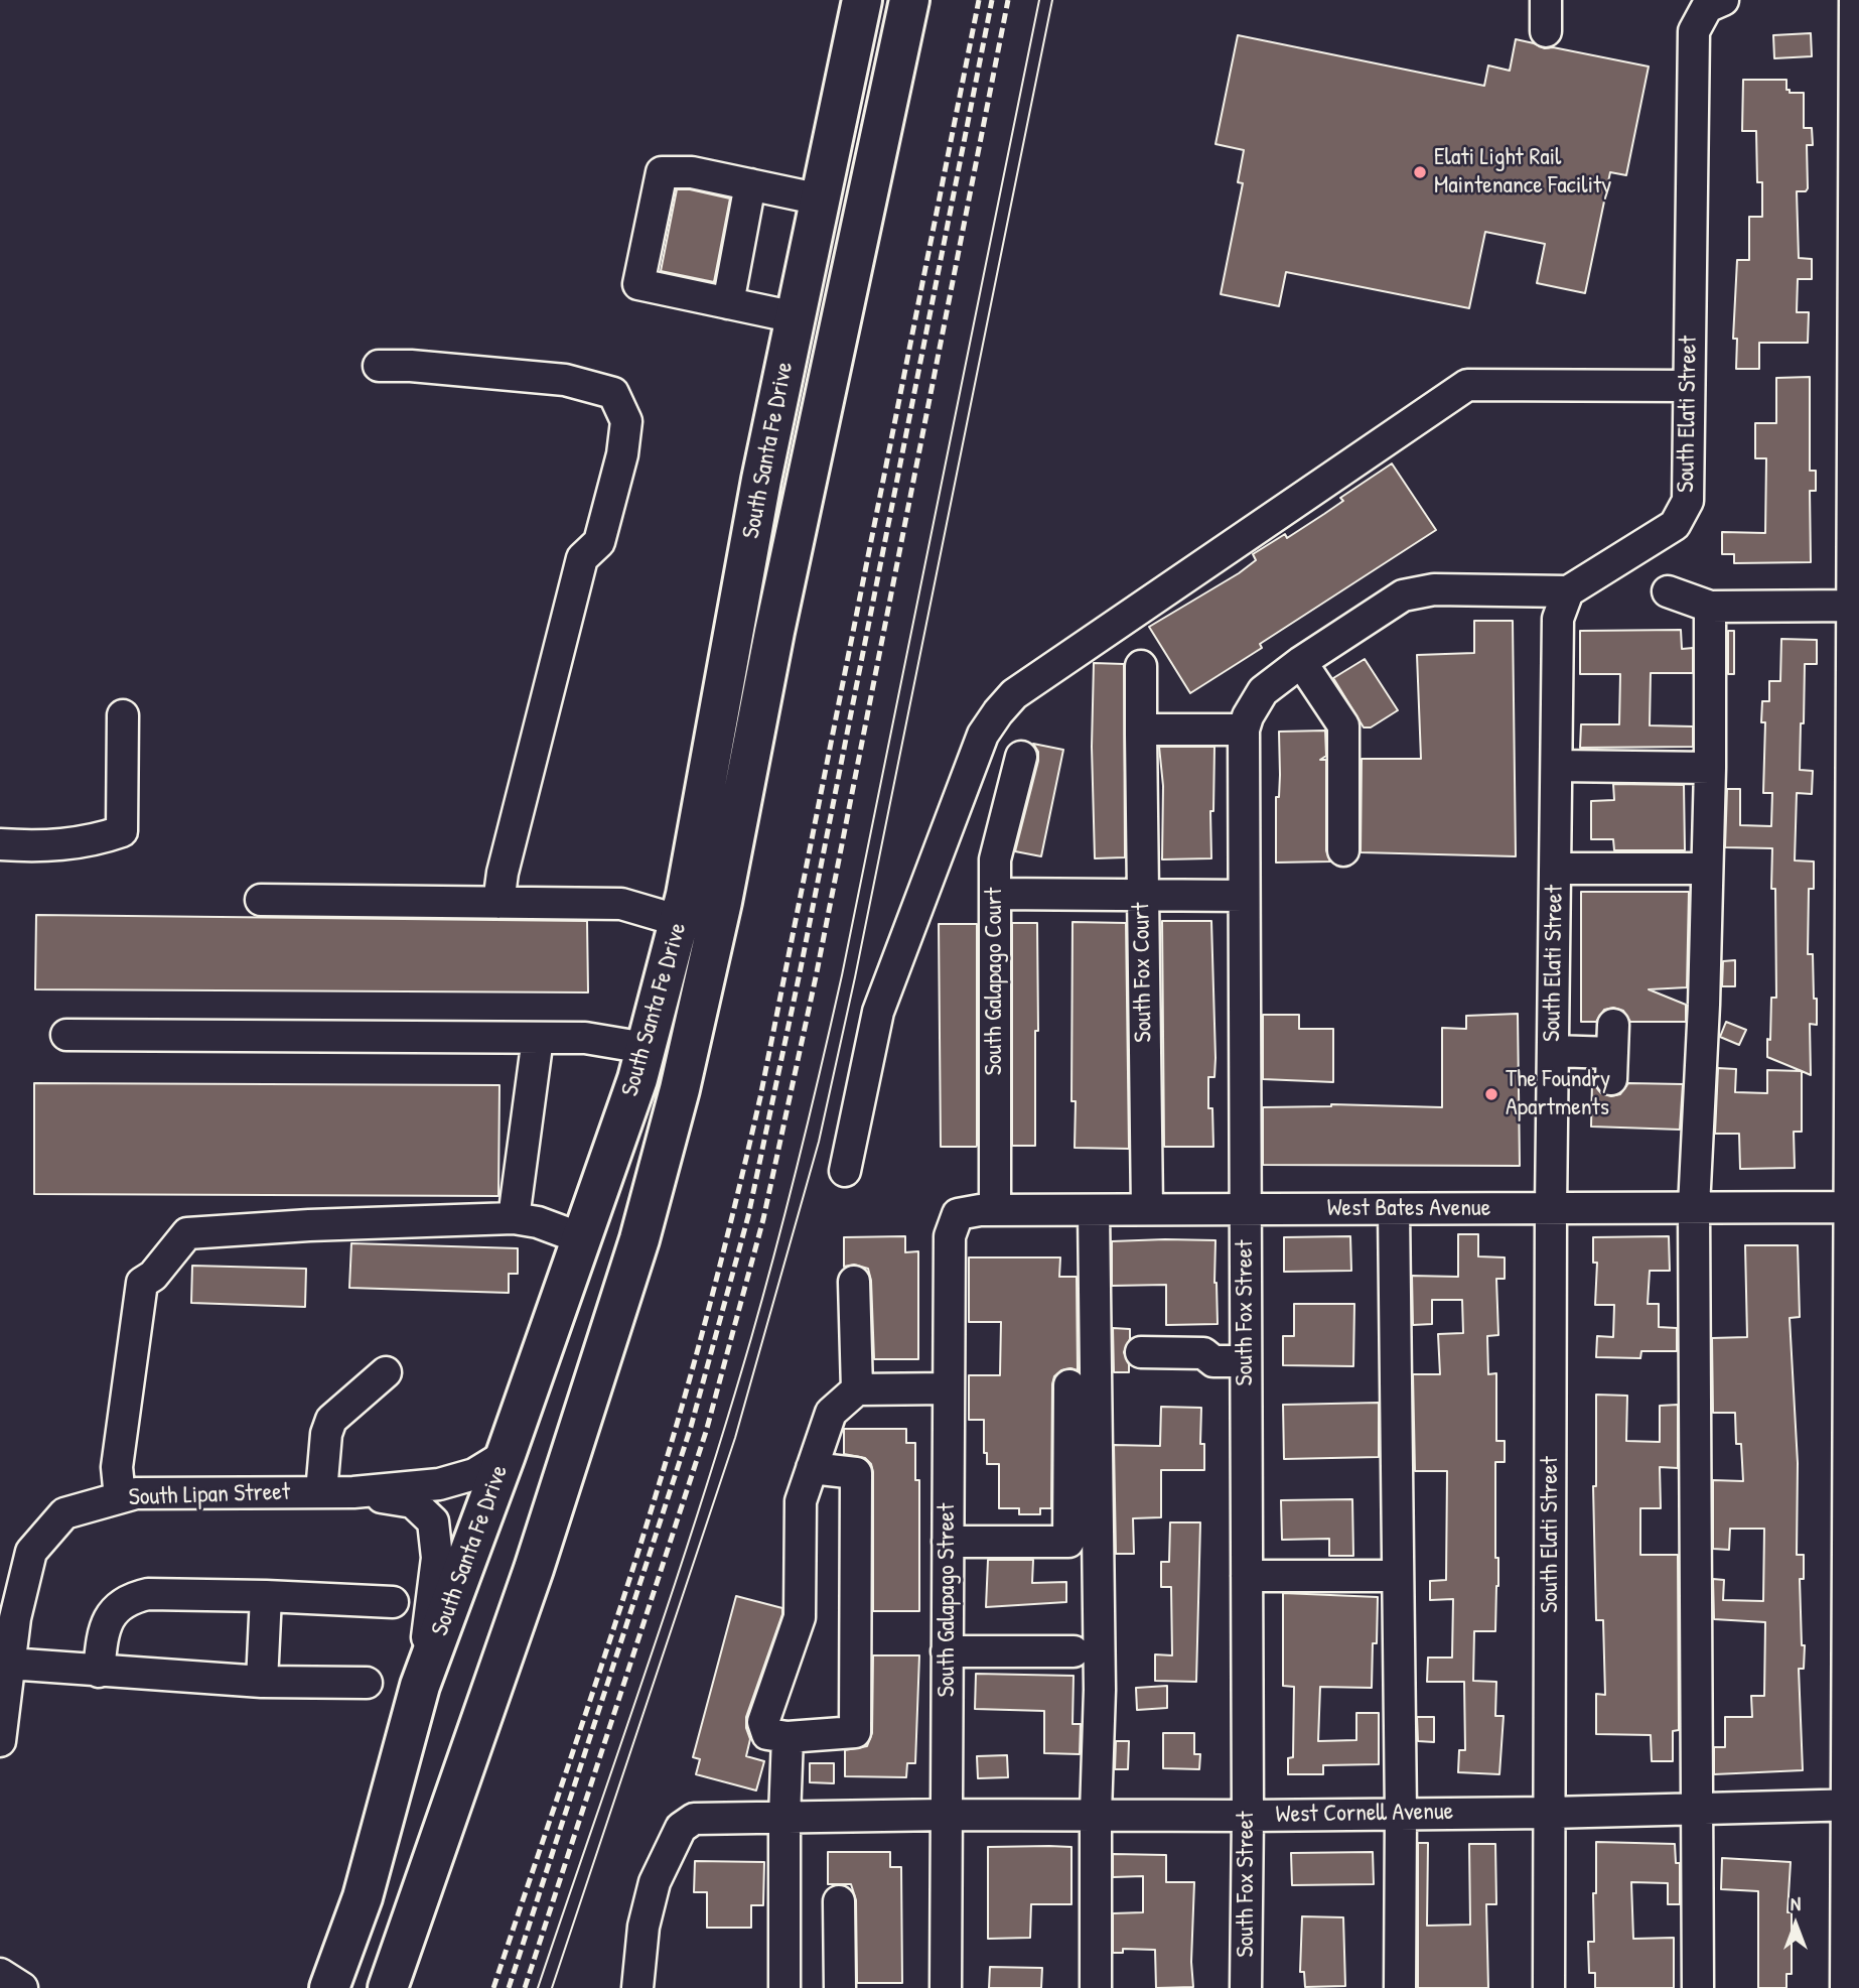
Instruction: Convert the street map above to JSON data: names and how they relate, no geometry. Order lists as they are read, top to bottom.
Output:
{
  "streets": {
    "highway": ["South Santa Fe Drive"],
    "street": [
      "South Elati Street",
      "South Fox Court",
      "South Galapago Court",
      "West Bates Avenue",
      "South Fox Street",
      "South Lipan Street",
      "South Galapago Street",
      "West Cornell Avenue"
    ]
  },
  "crossings": [
    ["South Elati Street", "West Bates Avenue"],
    ["South Elati Street", "South Fox Street"],
    ["South Elati Street", "West Cornell Avenue"],
    ["South Santa Fe Drive", "South Lipan Street"],
    ["South Fox Court", "West Bates Avenue"],
    ["South Galapago Court", "West Bates Avenue"],
    ["West Bates Avenue", "South Fox Street"],
    ["West Bates Avenue", "South Galapago Street"],
    ["South Fox Street", "West Cornell Avenue"],
    ["South Galapago Street", "West Cornell Avenue"]
  ],
  "places": ["Elati Light Rail Maintenance Facility", "The Foundry Apartments"],
  "north": "top"
}
